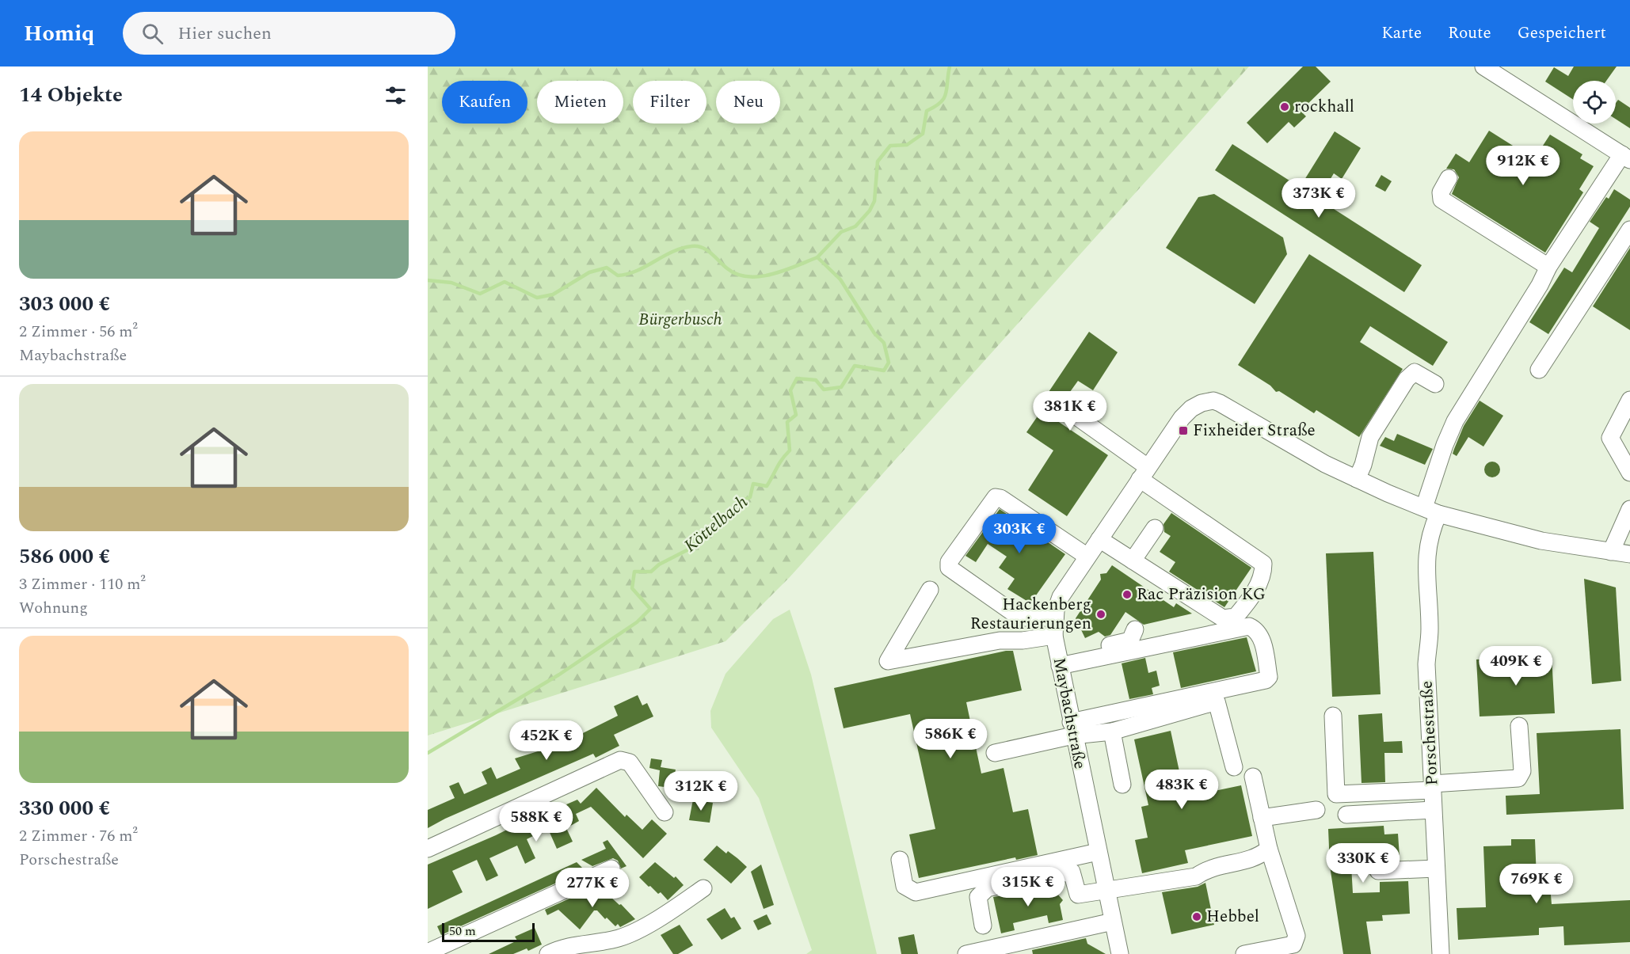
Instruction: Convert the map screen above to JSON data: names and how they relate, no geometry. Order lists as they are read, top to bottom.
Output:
{
  "streets": {
    "street": ["Maybachstraße", "Porschestraße"]
  },
  "water": ["Köttelbach"],
  "parks": ["Bürgerbusch"],
  "places": {
    "other": [
      "rockhall",
      "Rac Präzision KG",
      "Hackenberg Restaurierungen",
      "Hebbel"
    ],
    "transit": ["Fixheider Straße"]
  },
  "scale_bar": "50 m",
  "page": {
    "header": "Homiq",
    "search": "Hier suchen",
    "nav": ["Karte", "Route", "Gespeichert"],
    "heading": "14 Objekte",
    "chip": [
      "Kaufen",
      "Mieten",
      "Filter",
      "Neu"
    ],
    "list": [
      {
        "name": "303 000 €",
        "note": "2 Zimmer · 56 m² · Maybachstraße"
      },
      {
        "name": "586 000 €",
        "note": "3 Zimmer · 110 m² · Wohnung"
      },
      {
        "name": "330 000 €",
        "note": "2 Zimmer · 76 m² · Porschestraße"
      }
    ],
    "price": [
      "912K €",
      "373K €",
      "381K €",
      "303K €",
      "409K €",
      "586K €",
      "452K €",
      "483K €",
      "312K €",
      "588K €",
      "330K €",
      "769K €",
      "315K €",
      "277K €"
    ],
    "scale": "50 m"
  }
}
